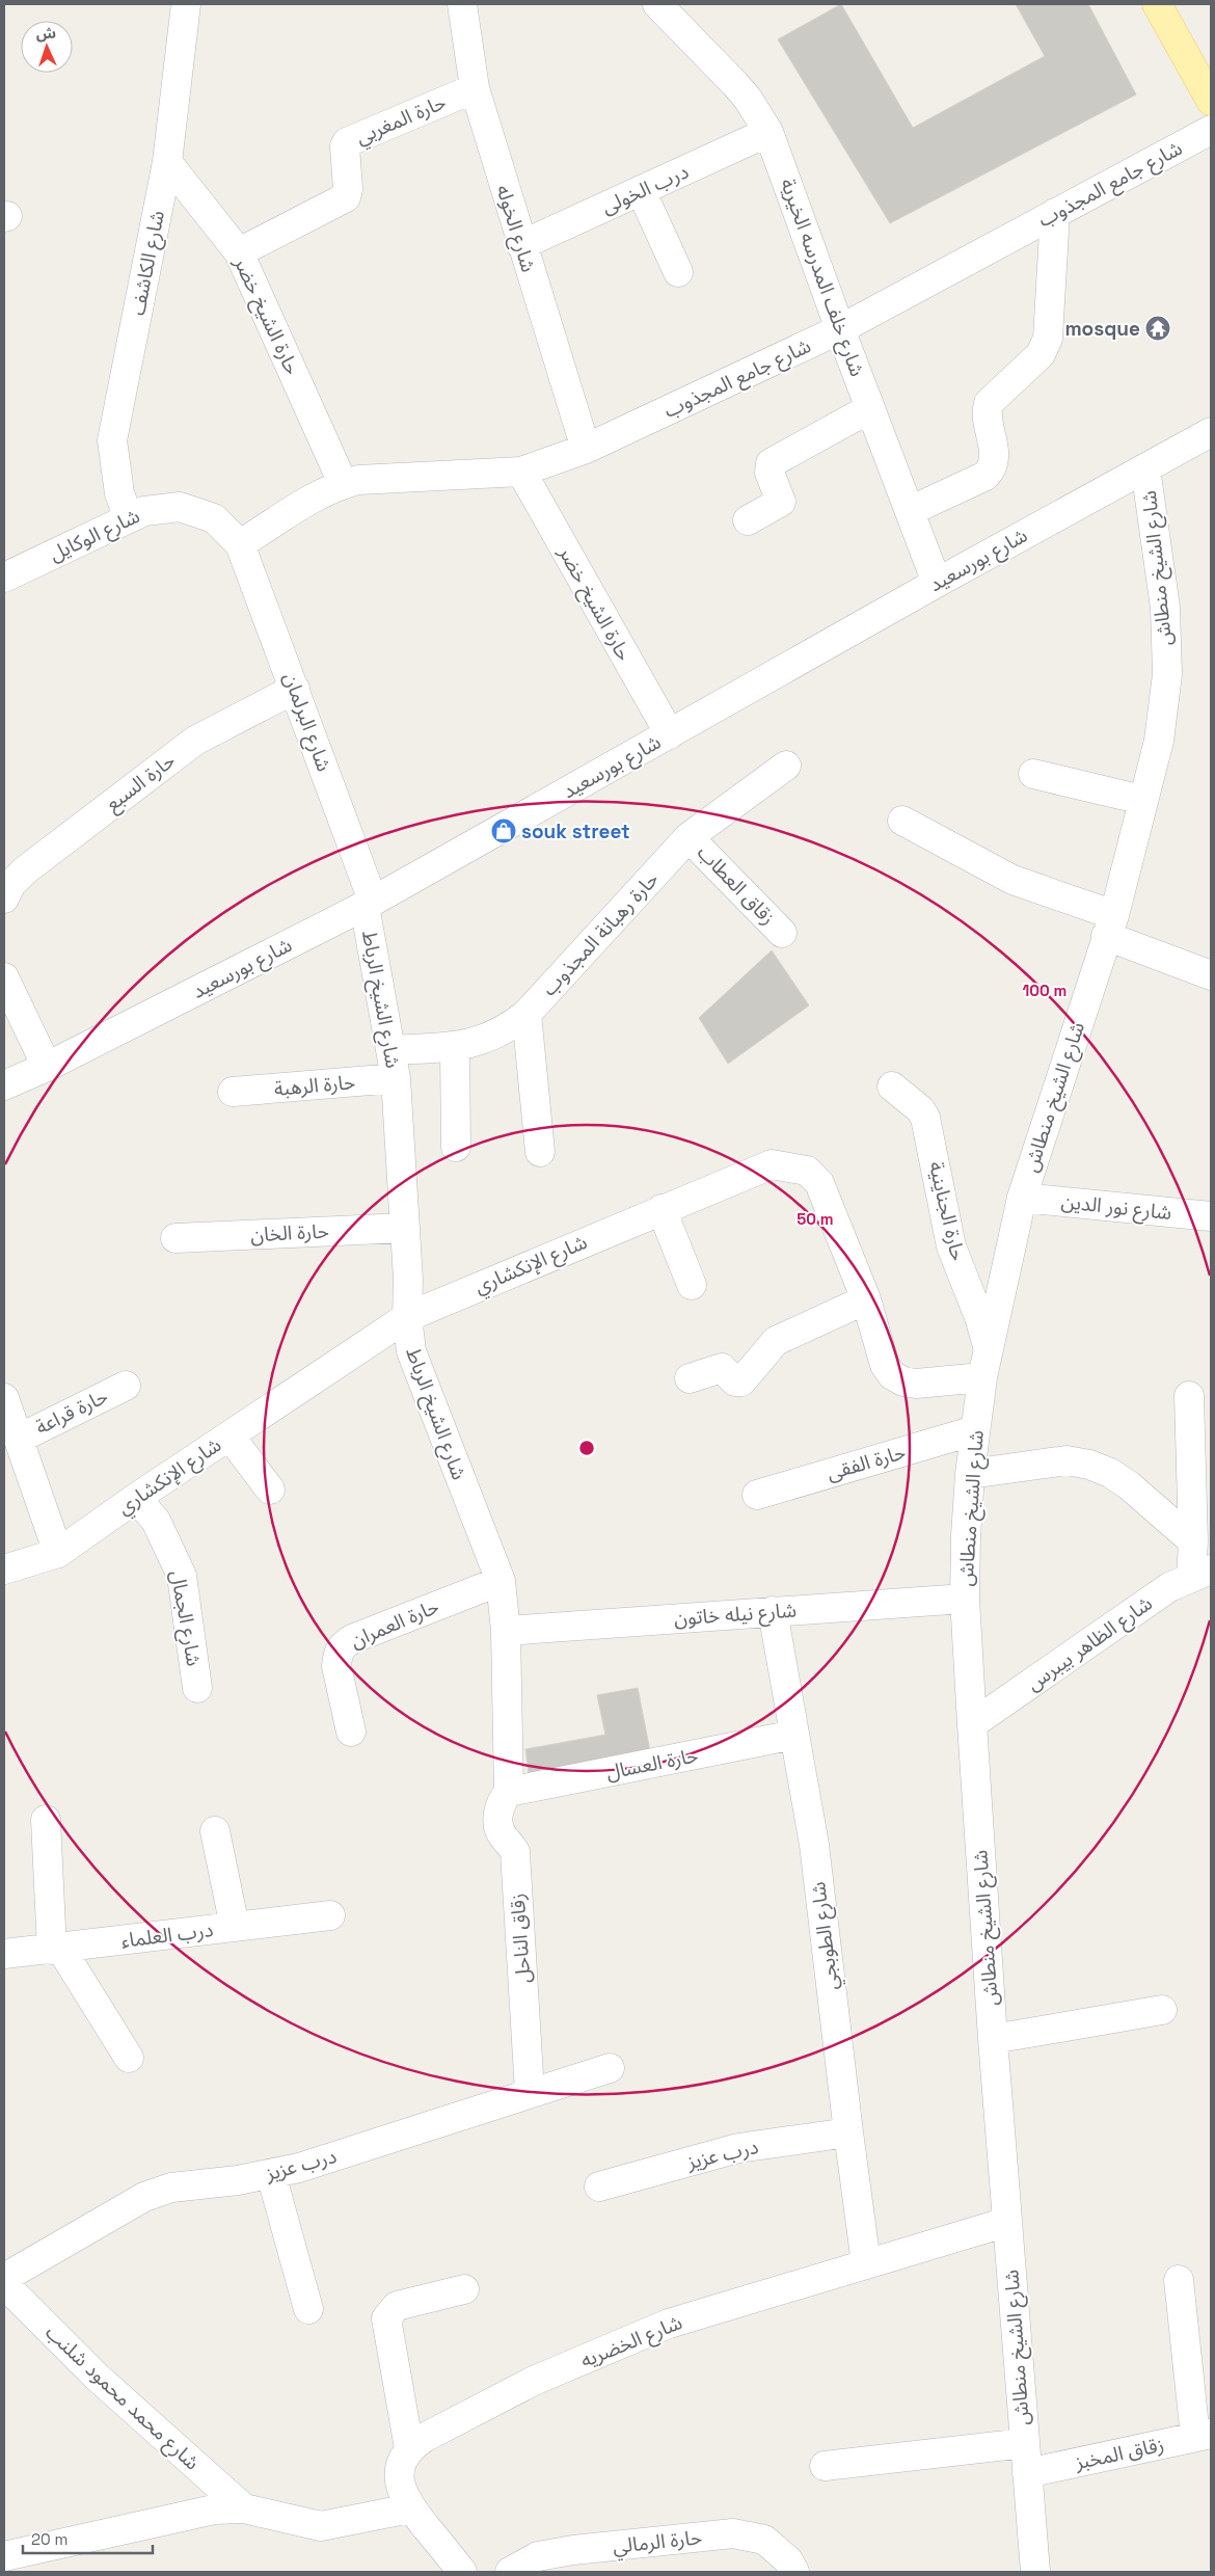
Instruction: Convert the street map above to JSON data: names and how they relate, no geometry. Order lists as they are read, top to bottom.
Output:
{
  "streets": {
    "street": [
      "حارة المغربي",
      "شارع جامع المجذوب",
      "درب الخولى",
      "شارع الخوله",
      "شارع الكاشف",
      "شارع خلف المدرسه الخيرية",
      "حارة الشيخ خضر",
      "شارع الوكايل",
      "شارع بورسعيد",
      "شارع الشيخ منطاش",
      "شارع البرلمان",
      "حارة السبع",
      "زقاق العطاب",
      "حارة رهبانة المجذوب",
      "شارع الشيخ الرباط",
      "حارة الرهبة",
      "شارع نور الدين",
      "حارة الجناينية",
      "حارة الخان",
      "شارع الإنكشاري",
      "حارة قراعة",
      "حارة الفقى",
      "شارع نيله خاتون",
      "شارع الجمال",
      "حارة العمران",
      "شارع الظاهر بيبرس",
      "حارة العسال",
      "درب العلماء",
      "شارع الطوبجي",
      "زقاق الناحل",
      "درب عزيز",
      "شارع الخضريه",
      "شارع محمد محمود شلنب",
      "زقاق المخبز",
      "حارة الرمالي"
    ]
  },
  "crossings": [
    ["حارة المغربي", "شارع الخوله"],
    ["حارة المغربي", "حارة الشيخ خضر"],
    ["شارع جامع المجذوب", "شارع الخوله"],
    ["شارع جامع المجذوب", "شارع خلف المدرسه الخيرية"],
    ["شارع جامع المجذوب", "حارة الشيخ خضر"],
    ["شارع جامع المجذوب", "شارع الوكايل"],
    ["شارع جامع المجذوب", "شارع البرلمان"],
    ["درب الخولى", "شارع الخوله"],
    ["درب الخولى", "شارع خلف المدرسه الخيرية"],
    ["شارع الكاشف", "حارة الشيخ خضر"],
    ["شارع الكاشف", "شارع الوكايل"],
    ["شارع خلف المدرسه الخيرية", "شارع بورسعيد"],
    ["حارة الشيخ خضر", "شارع بورسعيد"],
    ["شارع الوكايل", "شارع البرلمان"],
    ["شارع بورسعيد", "شارع الشيخ منطاش"],
    ["شارع بورسعيد", "شارع البرلمان"],
    ["شارع بورسعيد", "شارع الشيخ الرباط"],
    ["شارع الشيخ منطاش", "شارع نور الدين"],
    ["شارع الشيخ منطاش", "حارة الجناينية"],
    ["شارع الشيخ منطاش", "شارع الإنكشاري"],
    ["شارع الشيخ منطاش", "حارة الفقى"],
    ["شارع الشيخ منطاش", "شارع نيله خاتون"],
    ["شارع الشيخ منطاش", "شارع الظاهر بيبرس"],
    ["شارع الشيخ منطاش", "شارع الخضريه"],
    ["شارع الشيخ منطاش", "زقاق المخبز"],
    ["شارع البرلمان", "حارة السبع"],
    ["شارع البرلمان", "شارع الشيخ الرباط"],
    ["زقاق العطاب", "حارة رهبانة المجذوب"],
    ["حارة رهبانة المجذوب", "شارع الشيخ الرباط"],
    ["شارع الشيخ الرباط", "حارة الرهبة"],
    ["شارع الشيخ الرباط", "حارة الخان"],
    ["شارع الشيخ الرباط", "شارع الإنكشاري"],
    ["شارع الشيخ الرباط", "شارع نيله خاتون"],
    ["شارع الشيخ الرباط", "حارة العمران"],
    ["شارع الشيخ الرباط", "حارة العسال"],
    ["شارع الشيخ الرباط", "زقاق الناحل"],
    ["شارع الإنكشاري", "شارع الجمال"],
    ["شارع نيله خاتون", "شارع الطوبجي"],
    ["حارة العسال", "شارع الطوبجي"],
    ["حارة العسال", "زقاق الناحل"],
    ["شارع الطوبجي", "درب عزيز"],
    ["شارع الطوبجي", "شارع الخضريه"],
    ["زقاق الناحل", "درب عزيز"]
  ],
  "places": {
    "temple": ["mosque"],
    "shop": ["souk street"]
  },
  "scale_bar": "20 m",
  "north": "top",
  "rings": ["100 m", "50 m"]
}
